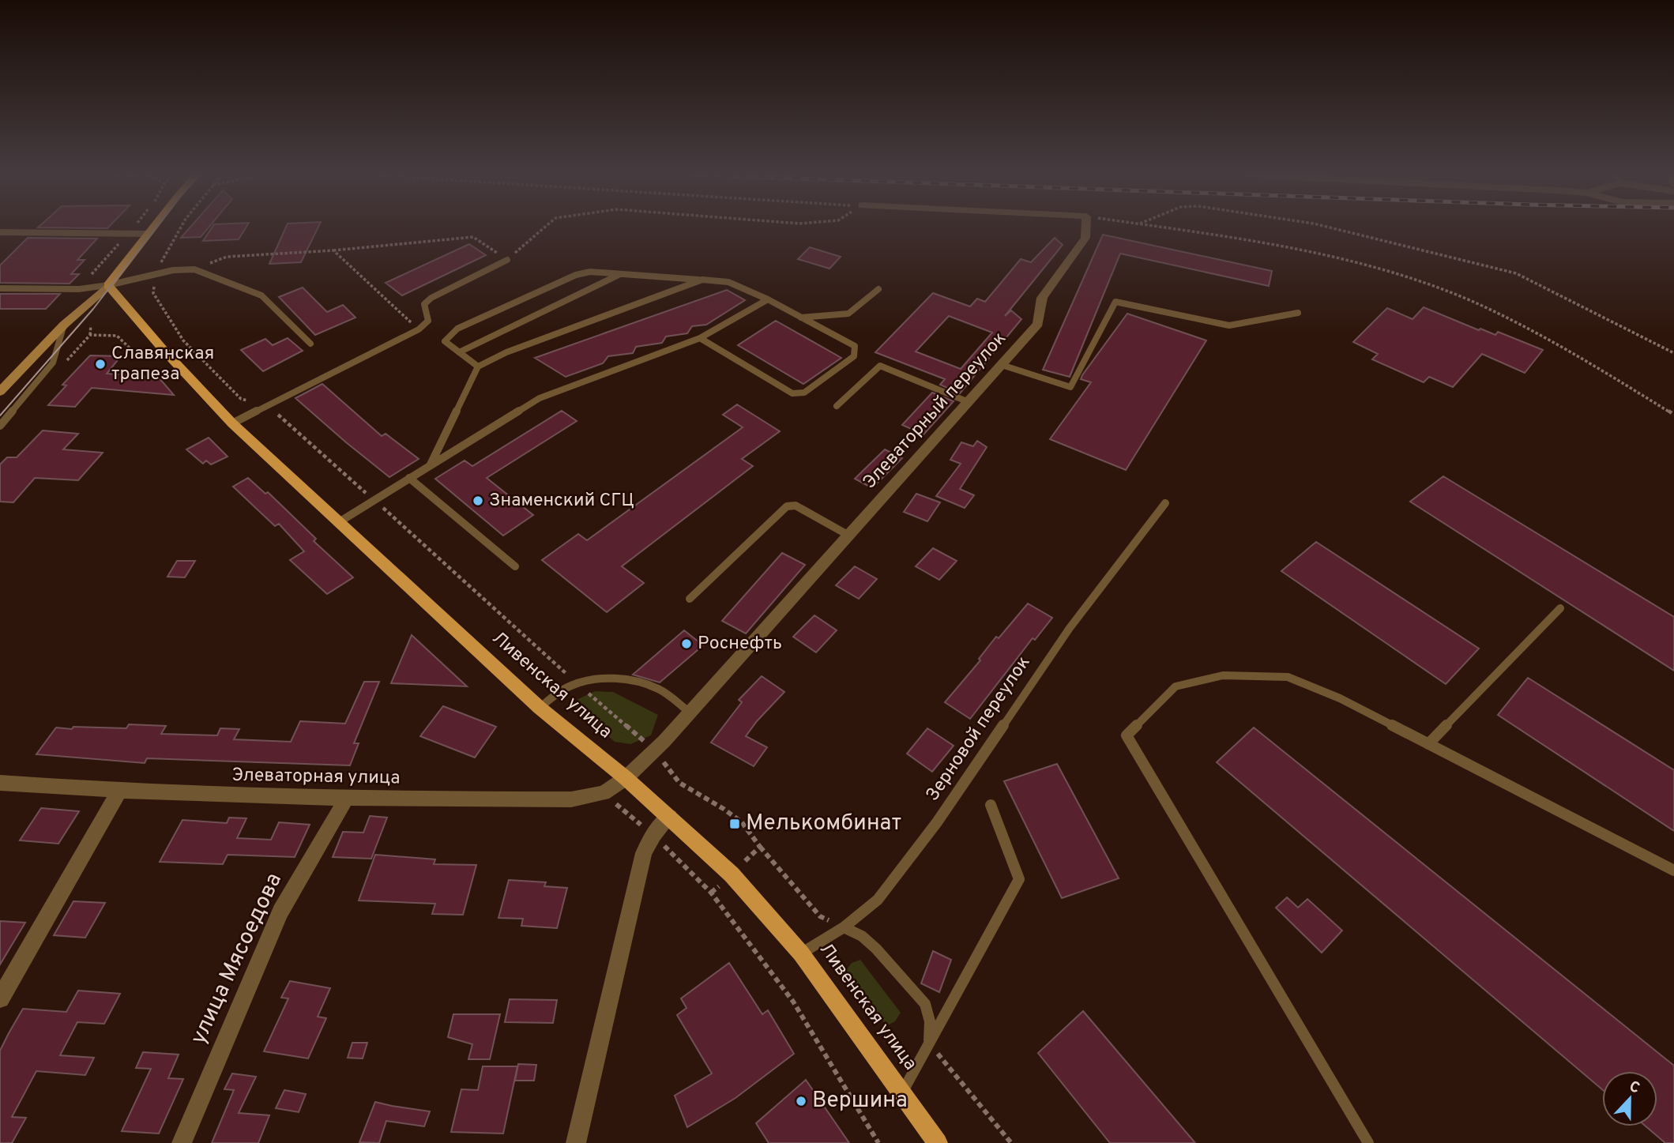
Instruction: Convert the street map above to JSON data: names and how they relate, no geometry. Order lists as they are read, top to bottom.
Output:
{
  "streets": {
    "main road": ["Ливенская улица"],
    "street": ["Элеваторный переулок", "Элеваторная улица", "улица Мясоедова"],
    "lane": ["Зерновой переулок"]
  },
  "crossings": [
    ["Элеваторный переулок", "Ливенская улица"],
    ["Элеваторный переулок", "Элеваторная улица"],
    ["Ливенская улица", "Зерновой переулок"],
    ["Ливенская улица", "Элеваторная улица"],
    ["Элеваторная улица", "улица Мясоедова"]
  ],
  "places": {
    "other": [
      "Славянская трапеза",
      "Знаменский СГЦ",
      "Роснефть",
      "Вершина"
    ],
    "transit": ["Мелькомбинат"]
  },
  "north": "top"
}
